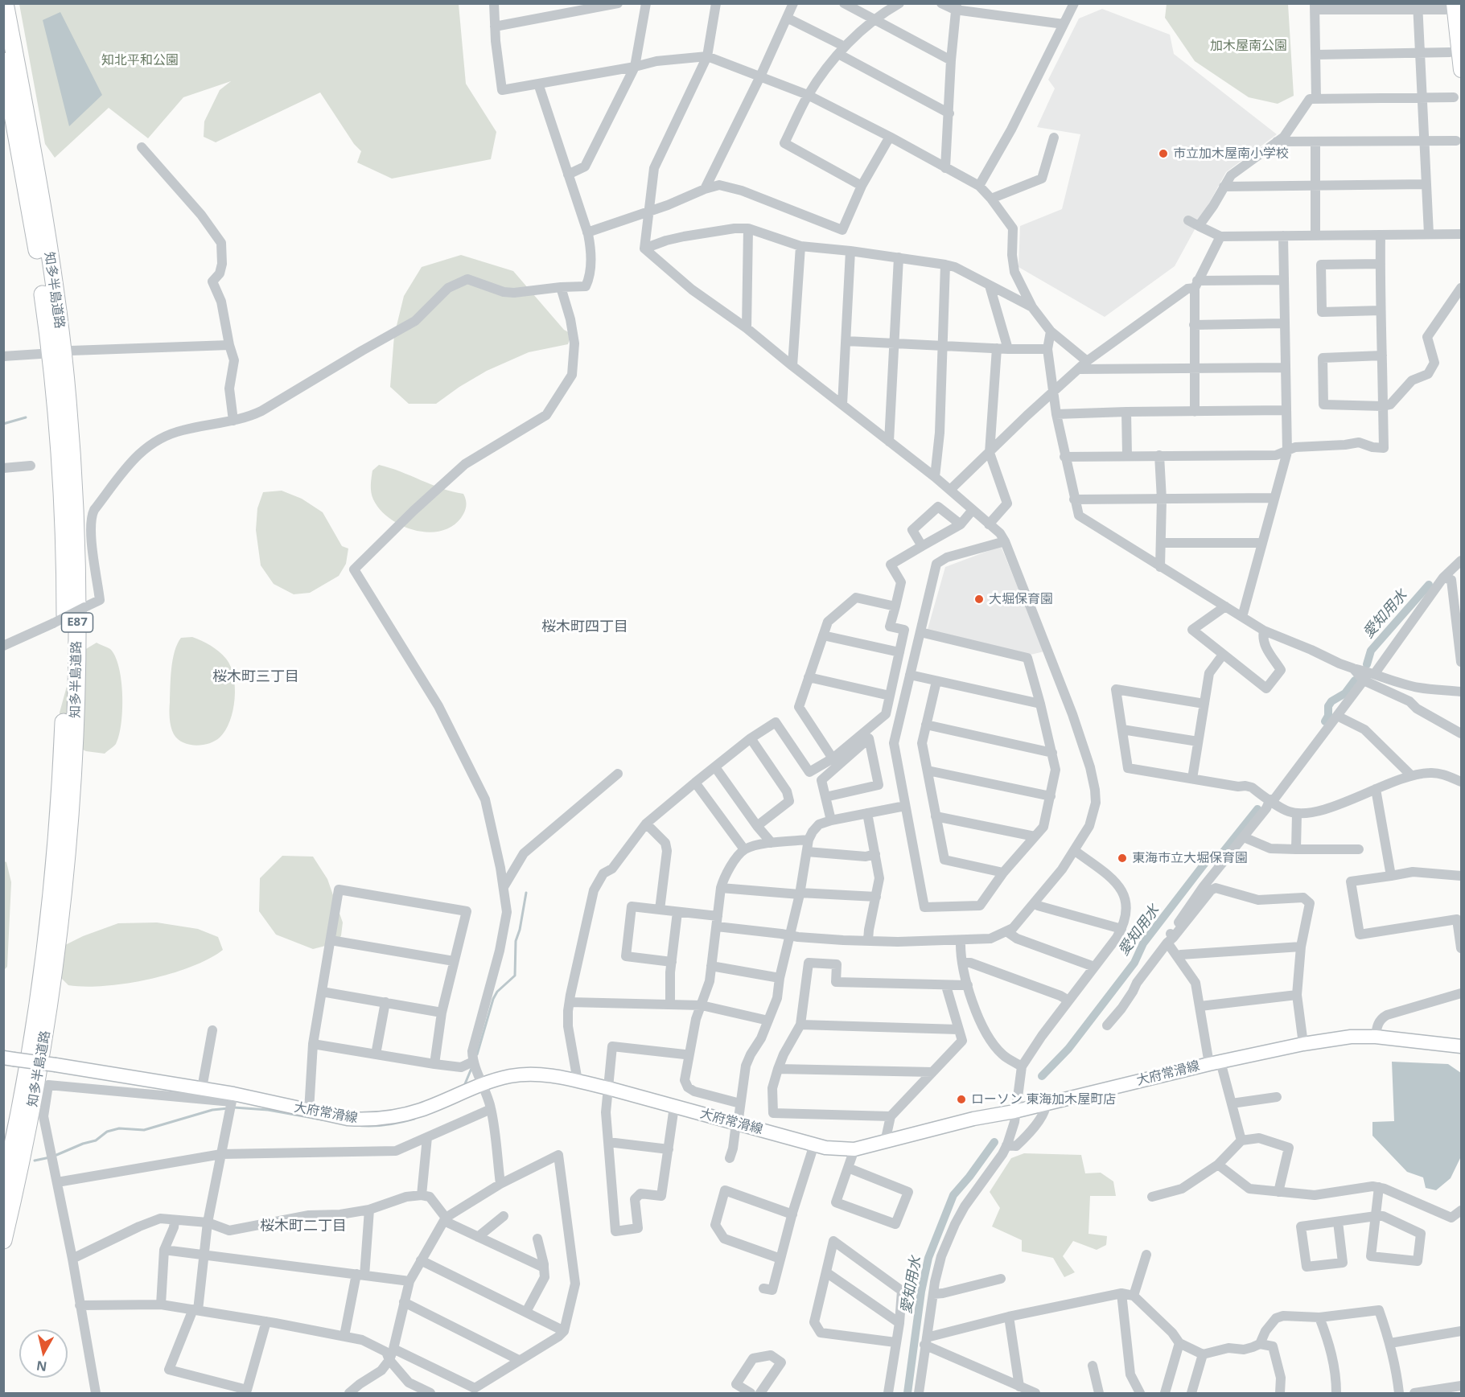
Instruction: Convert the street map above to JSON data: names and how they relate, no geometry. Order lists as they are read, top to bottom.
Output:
{
  "streets": {
    "highway": ["知多半島道路", "E87"],
    "main road": ["大府常滑線"]
  },
  "districts": ["桜木町四丁目", "桜木町三丁目", "桜木町二丁目"],
  "water": ["愛知用水"],
  "parks": ["加木屋南公園", "知北平和公園"],
  "places": [
    "市立加木屋南小学校",
    "大堀保育園",
    "東海市立大堀保育園",
    "ローソン 東海加木屋町店"
  ],
  "north": "bottom"
}
